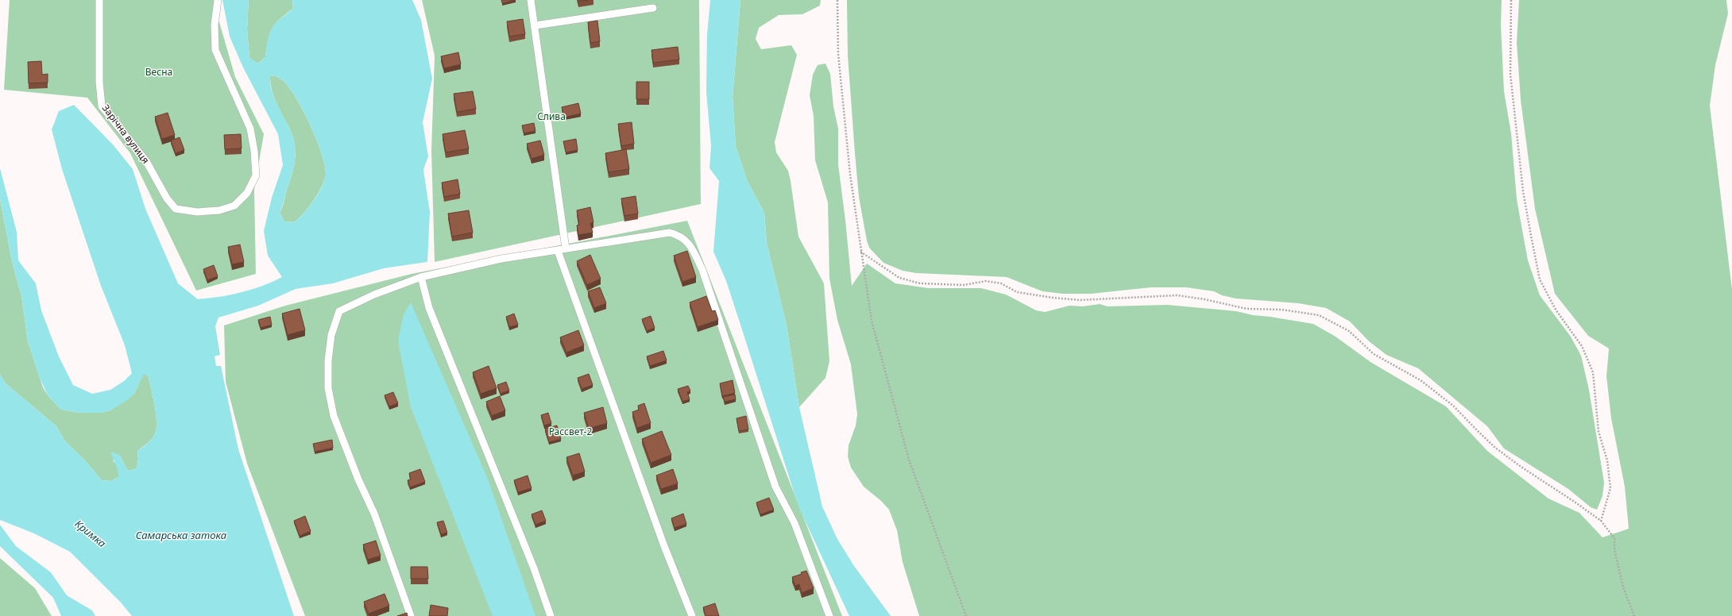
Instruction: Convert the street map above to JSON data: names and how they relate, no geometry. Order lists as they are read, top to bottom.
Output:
{
  "streets": {
    "lane": ["Зарічна вулиця"]
  },
  "water": ["Кримка", "Самарська затока"],
  "parks": ["Весна", "Слива", "Рассвет-2"]
}
